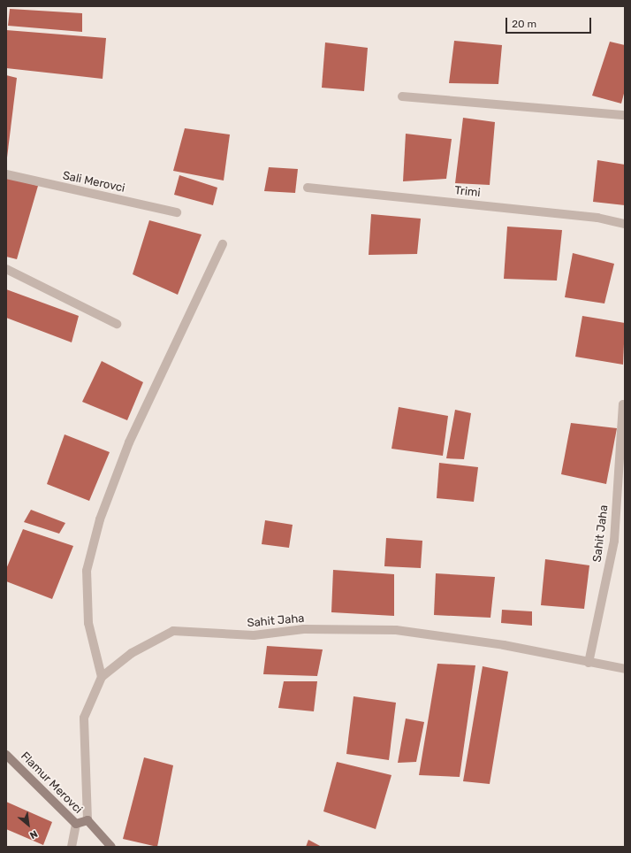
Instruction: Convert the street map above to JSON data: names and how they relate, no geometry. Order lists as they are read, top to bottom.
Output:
{
  "streets": {
    "street": [
      "Sali Merovci",
      "Trimi",
      "Sahit Jaha",
      "Flamur Merovci"
    ]
  },
  "crossings": [
    ["Sahit Jaha", "Flamur Merovci"]
  ],
  "scale_bar": "20 m",
  "north": "bottom right"
}
